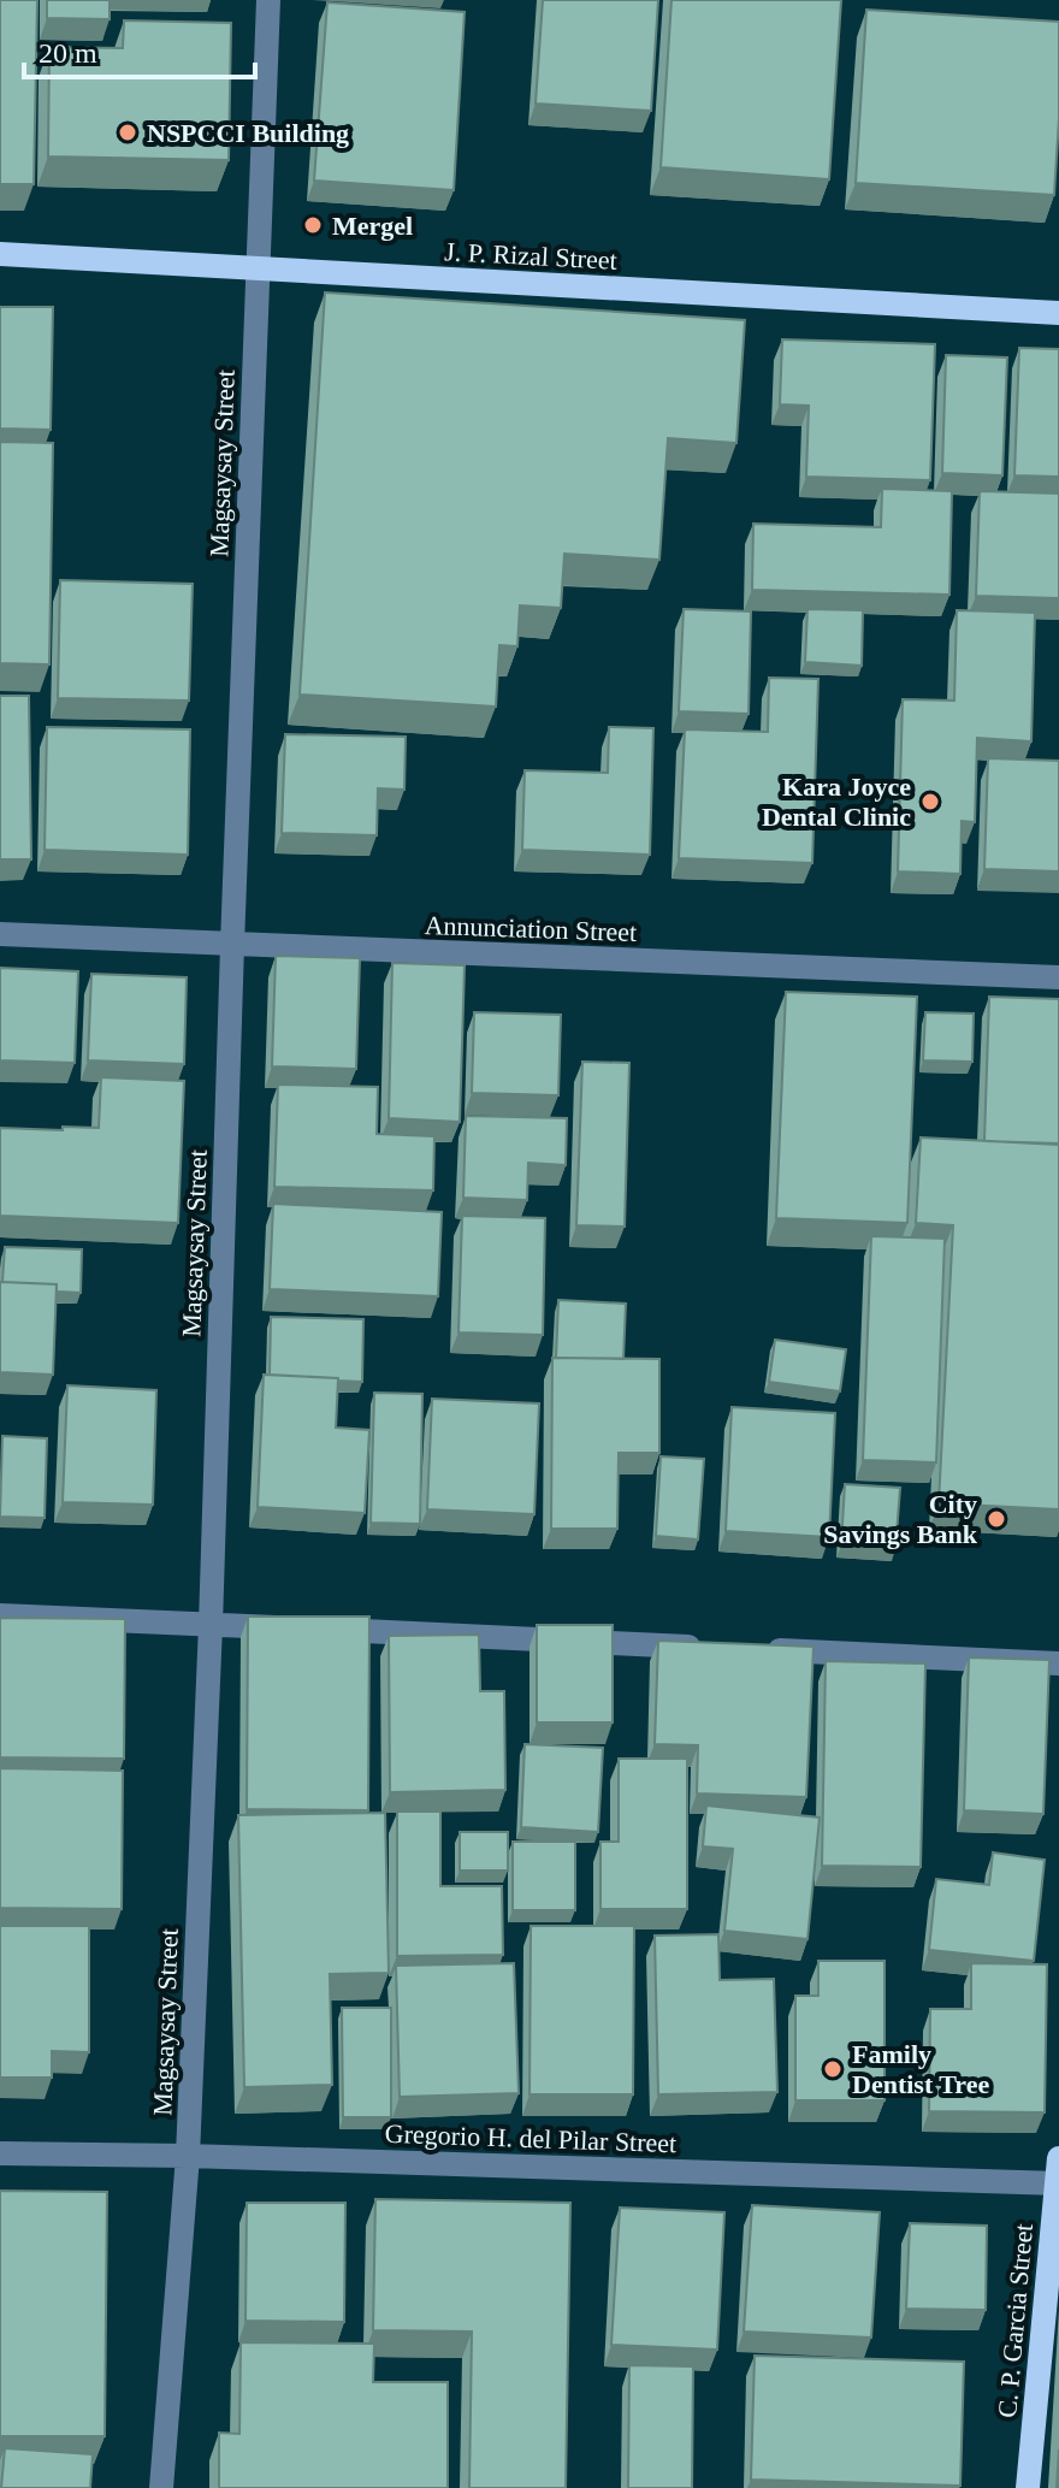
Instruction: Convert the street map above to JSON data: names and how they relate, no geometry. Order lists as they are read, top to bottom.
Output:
{
  "streets": {
    "main road": ["J. P. Rizal Street", "C. P. Garcia Street"],
    "street": ["Magsaysay Street", "Annunciation Street", "Gregorio H. del Pilar Street"]
  },
  "crossings": [
    ["J. P. Rizal Street", "Magsaysay Street"],
    ["Magsaysay Street", "Annunciation Street"],
    ["Magsaysay Street", "Gregorio H. del Pilar Street"],
    ["Gregorio H. del Pilar Street", "C. P. Garcia Street"]
  ],
  "places": [
    "NSPCCI Building",
    "Mergel",
    "Kara Joyce Dental Clinic",
    "City Savings Bank",
    "Family Dentist Tree"
  ],
  "scale_bar": "20 m"
}
